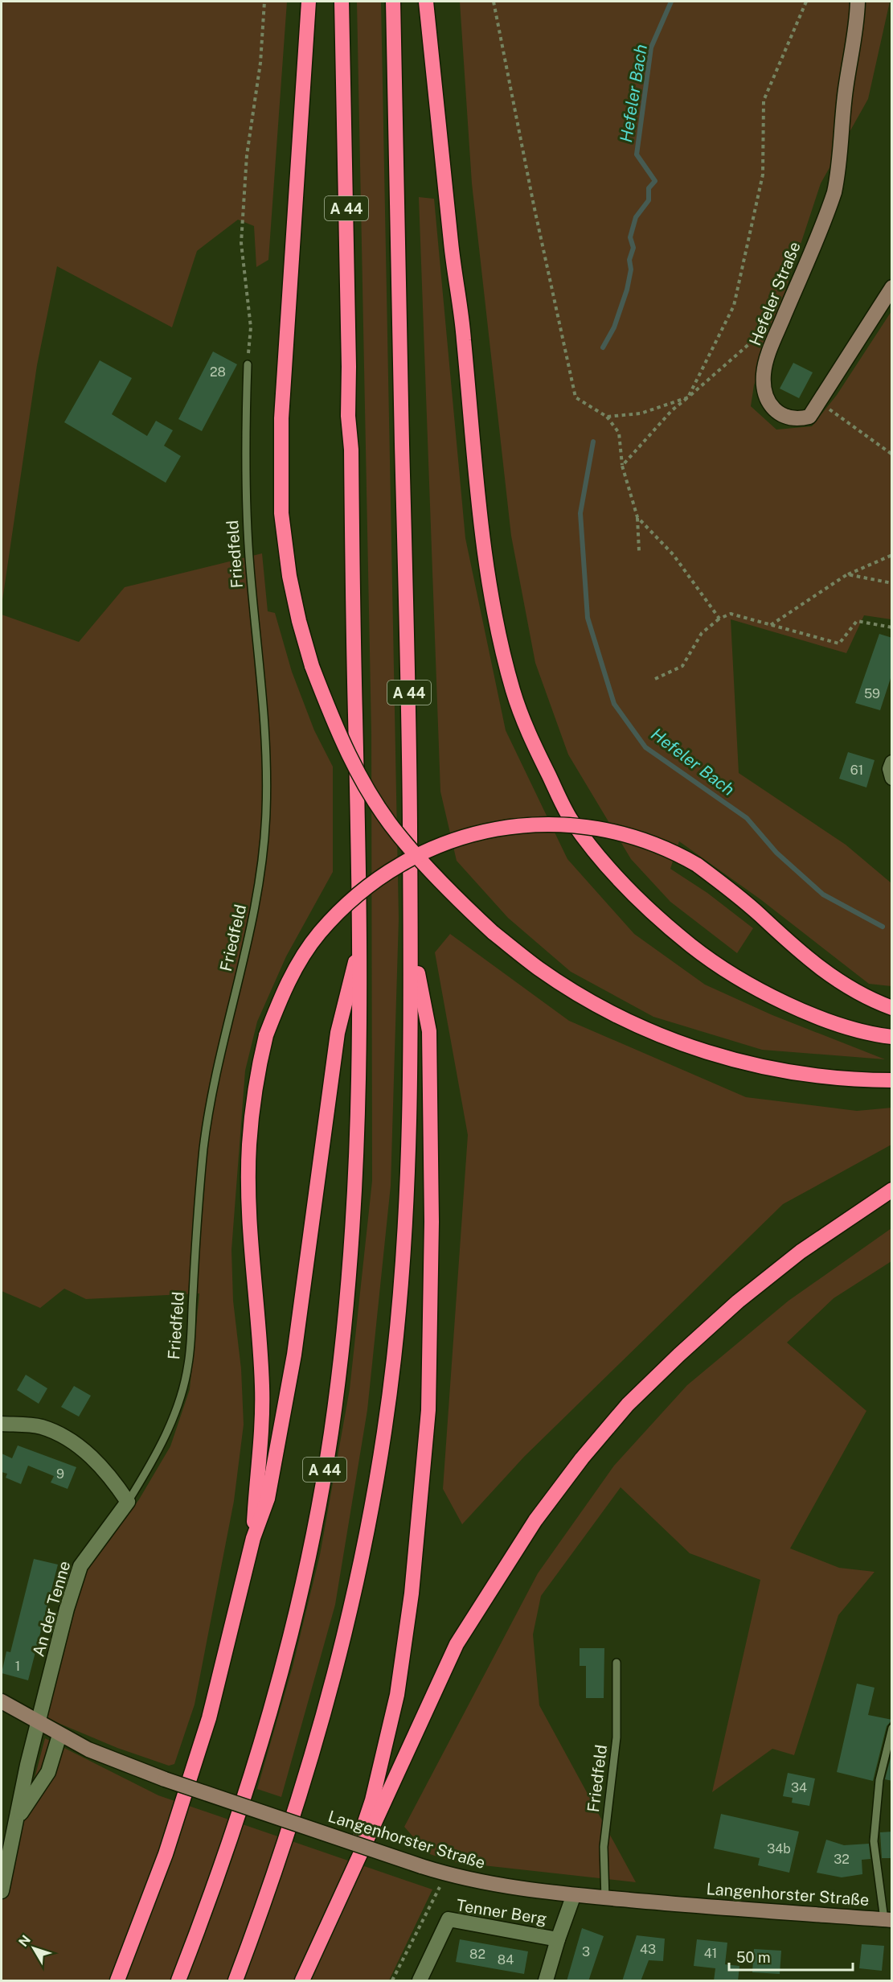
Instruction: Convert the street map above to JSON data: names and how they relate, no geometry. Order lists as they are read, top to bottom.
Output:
{
  "streets": {
    "highway": ["A 44"],
    "street": [
      "Hefeler Straße",
      "An der Tenne",
      "Langenhorster Straße",
      "Tenner Berg"
    ],
    "lane": ["Friedfeld"]
  },
  "crossings": [
    ["Friedfeld", "An der Tenne"],
    ["Friedfeld", "Langenhorster Straße"],
    ["An der Tenne", "Langenhorster Straße"],
    ["Langenhorster Straße", "Tenner Berg"]
  ],
  "water": ["Hefeler Bach"],
  "house_numbers": [
    "28",
    "59",
    "61",
    "9",
    "1",
    "34",
    "34b",
    "32",
    "43",
    "3",
    "41",
    "82",
    "84"
  ],
  "scale_bar": "50 m",
  "north": "top left"
}
